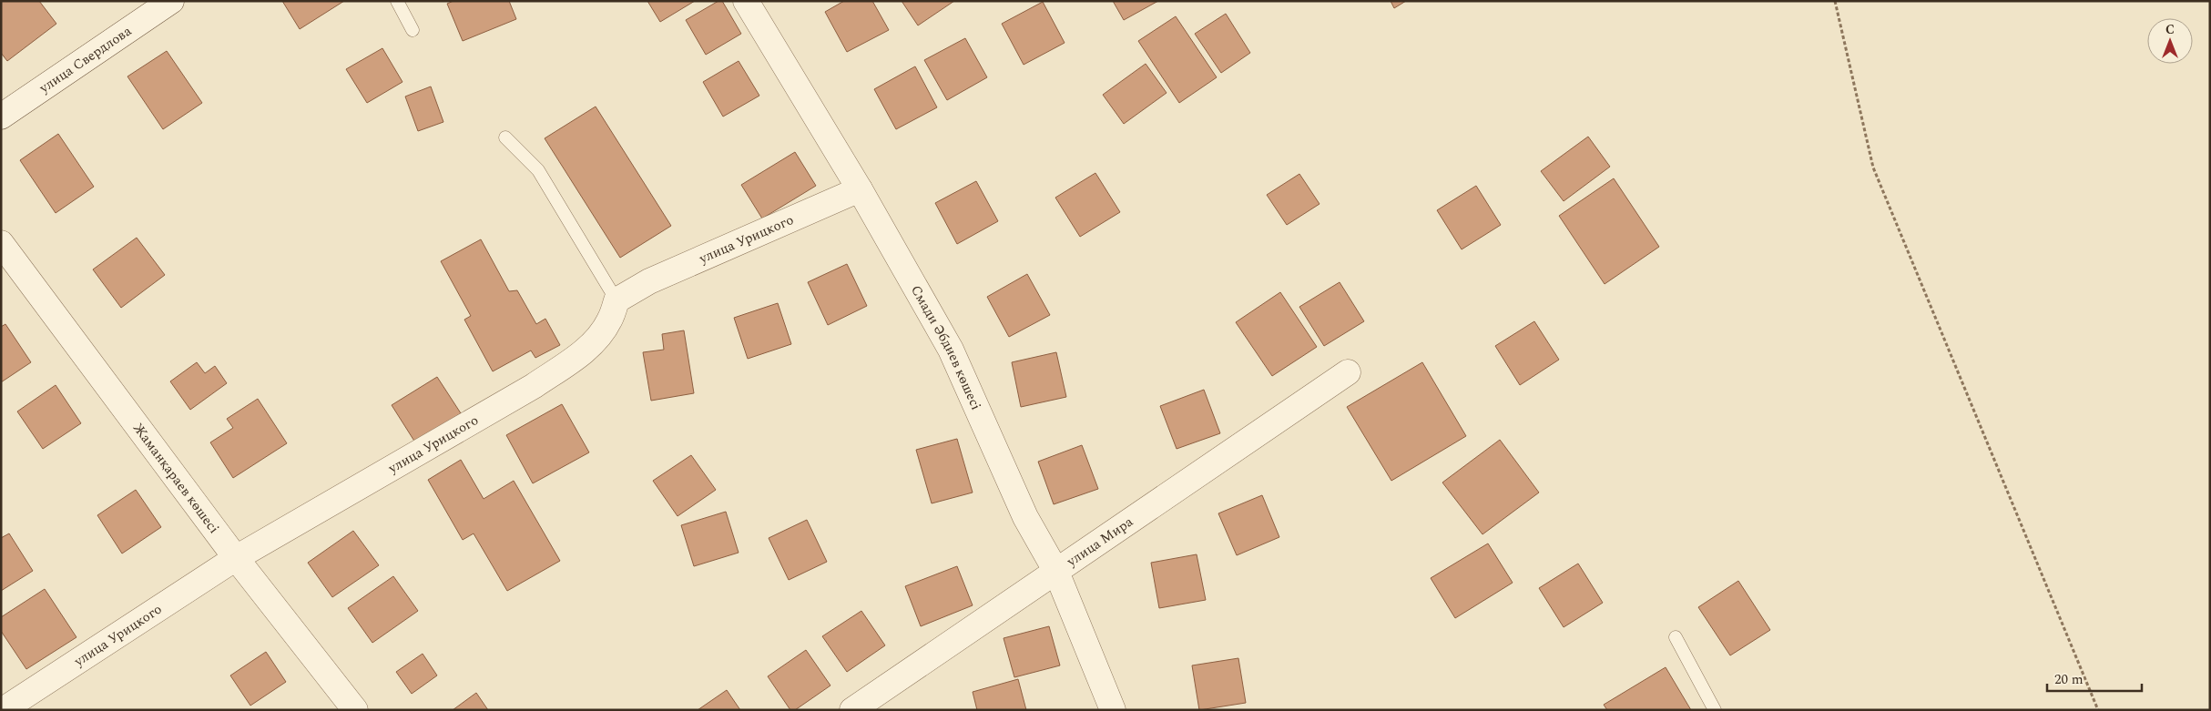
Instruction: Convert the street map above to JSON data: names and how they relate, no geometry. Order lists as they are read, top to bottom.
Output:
{
  "streets": {
    "street": [
      "улица Свердлова",
      "улица Урицкого",
      "Смади Әбдиев көшесі",
      "Жаманқараев көшесі",
      "улица Мира"
    ]
  },
  "crossings": [
    ["улица Урицкого", "Смади Әбдиев көшесі"],
    ["улица Урицкого", "Жаманқараев көшесі"],
    ["Смади Әбдиев көшесі", "улица Мира"]
  ],
  "scale_bar": "20 m",
  "north": "top"
}
